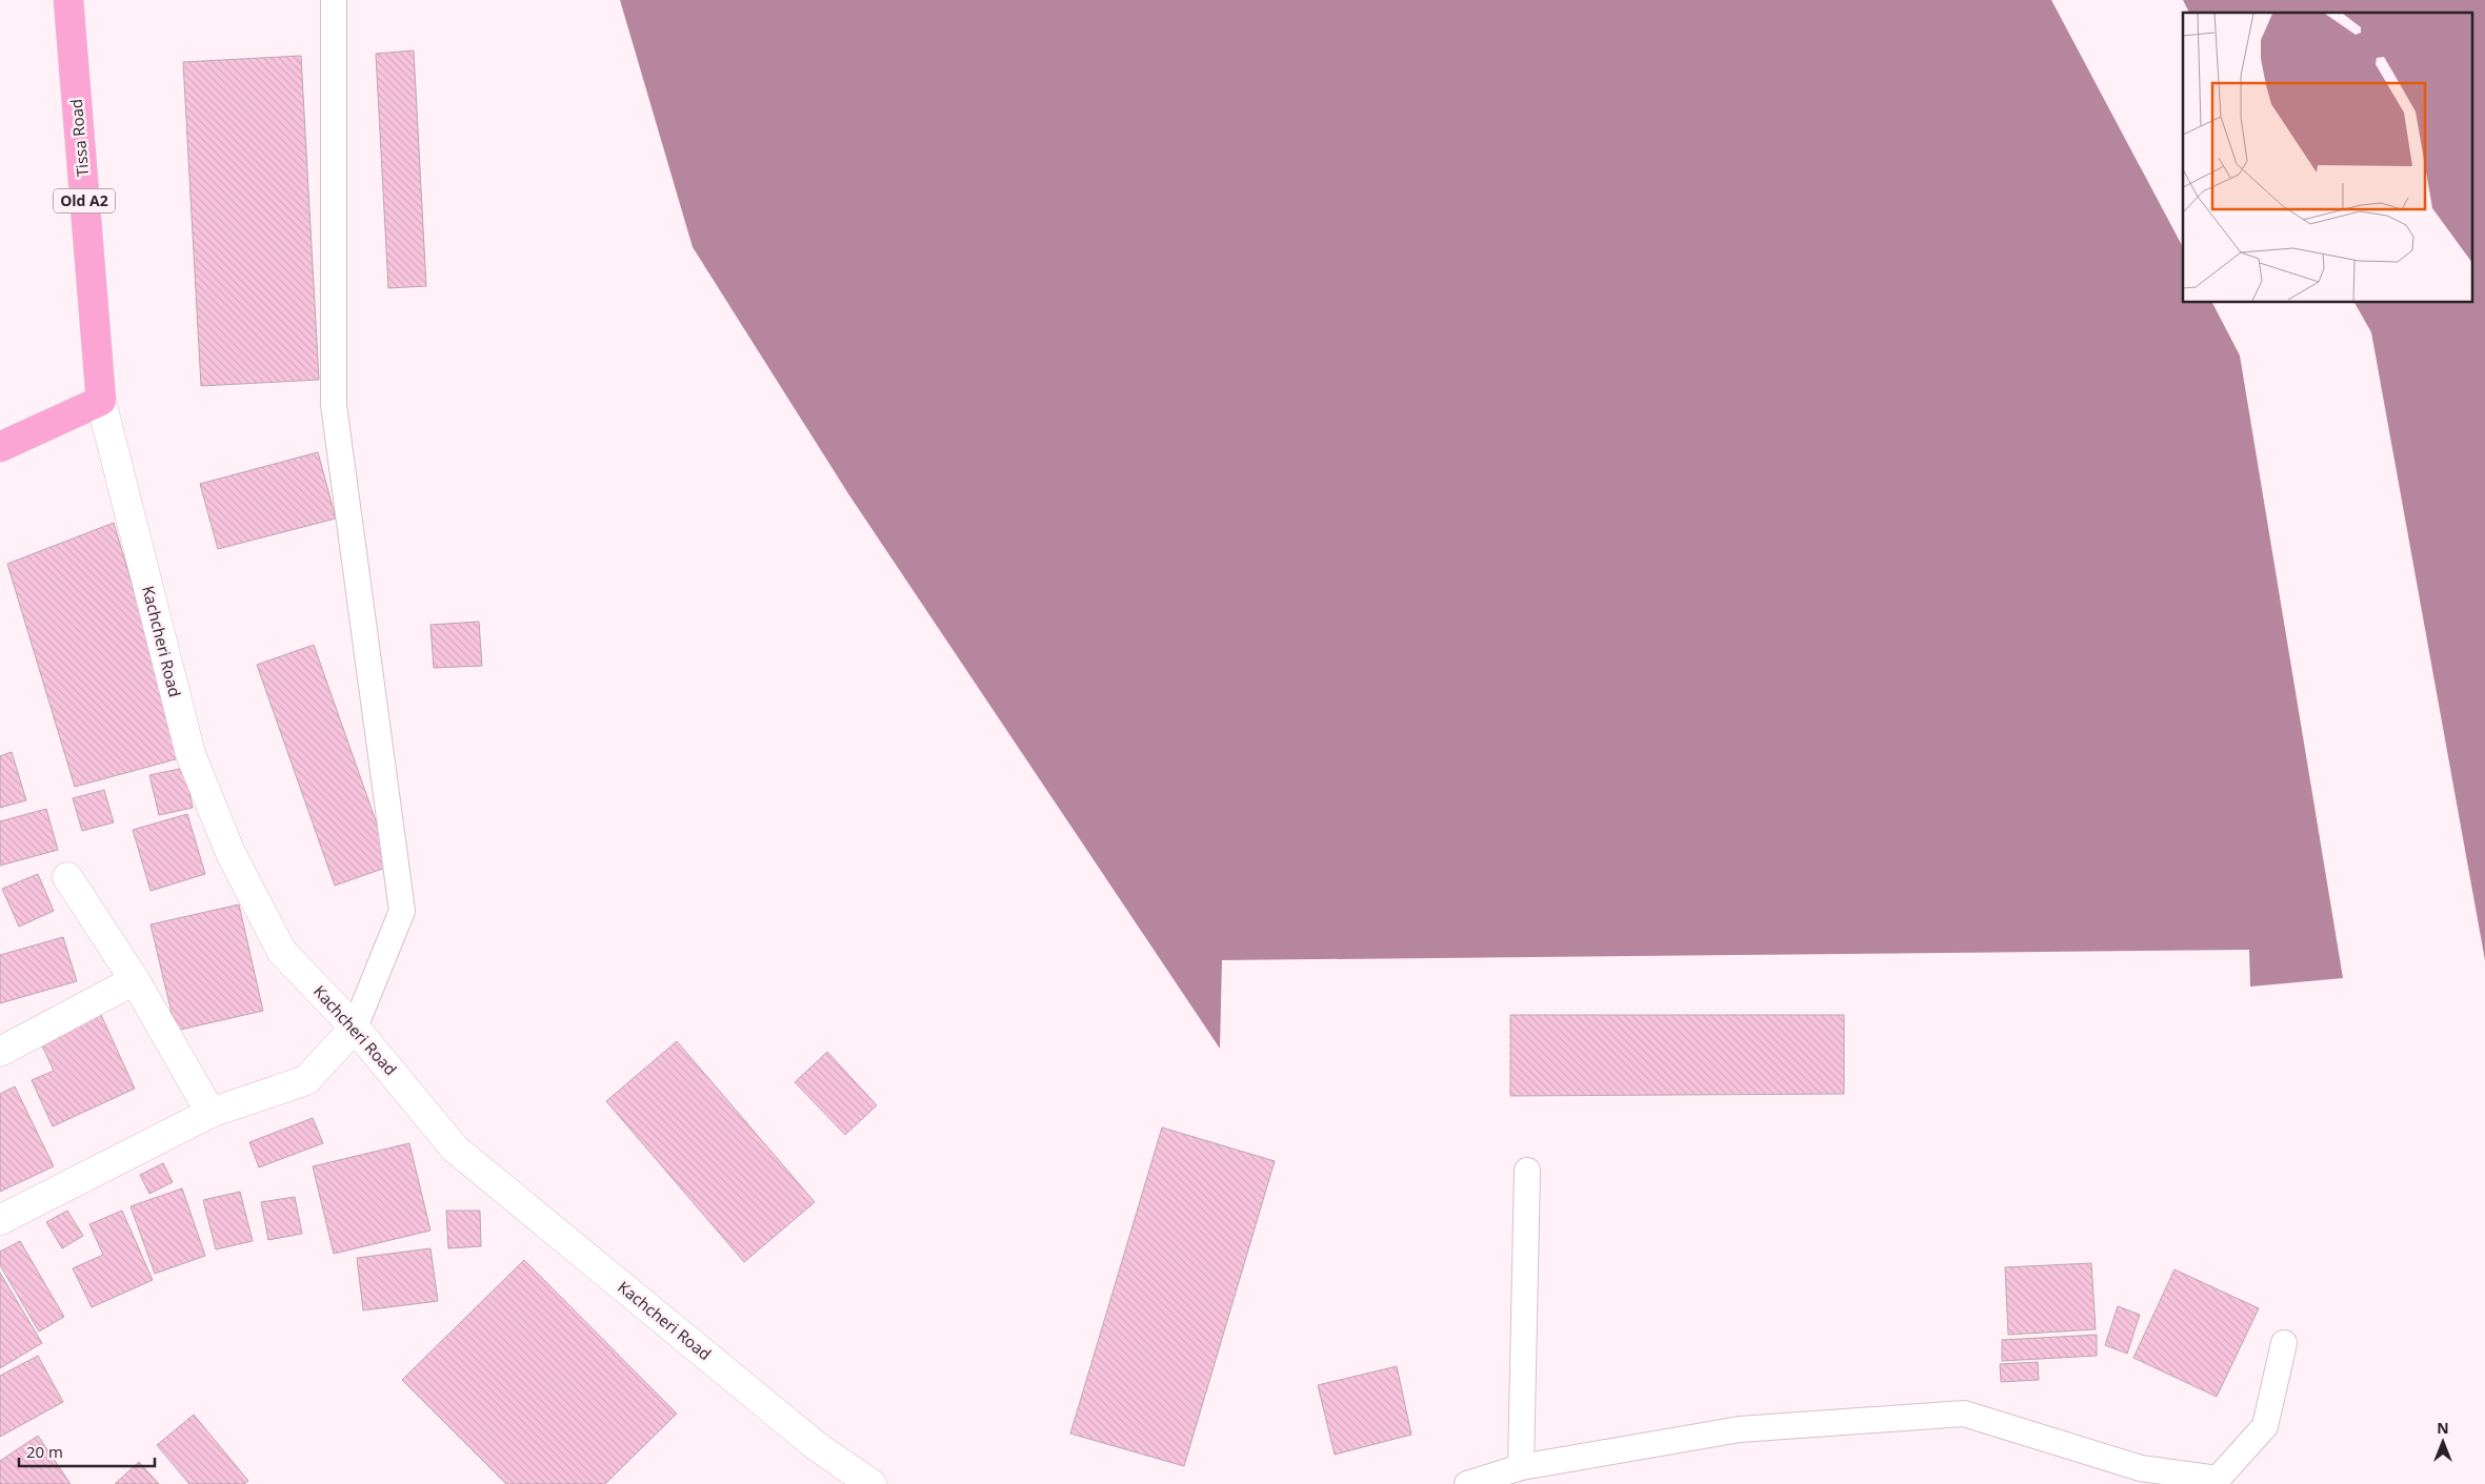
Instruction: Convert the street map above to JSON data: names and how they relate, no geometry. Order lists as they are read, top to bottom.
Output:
{
  "streets": {
    "highway": ["Tissa Road", "Old A2"],
    "street": ["Kachcheri Road"]
  },
  "crossings": [
    ["Tissa Road", "Kachcheri Road"]
  ],
  "scale_bar": "20 m",
  "north": "top"
}
